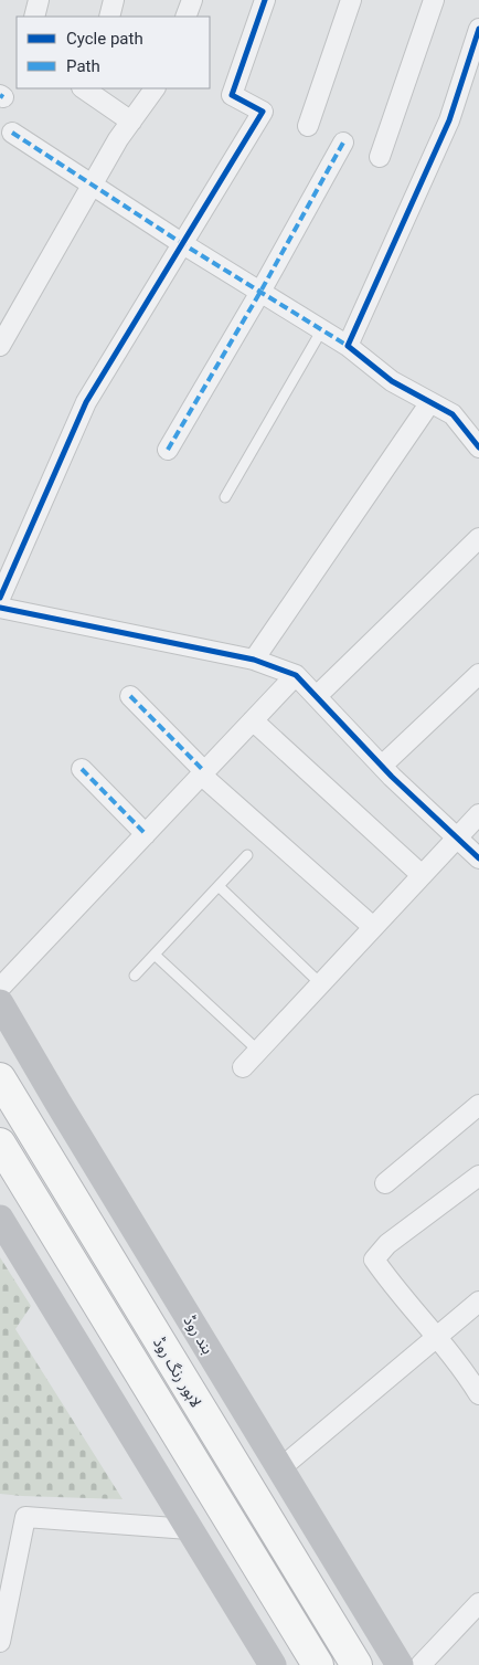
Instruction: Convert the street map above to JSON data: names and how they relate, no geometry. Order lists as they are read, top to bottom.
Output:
{
  "streets": {
    "highway": ["لاہور رنگ روڈ"],
    "main road": ["بند روڈ"]
  },
  "legend": ["Cycle path", "Path"]
}
